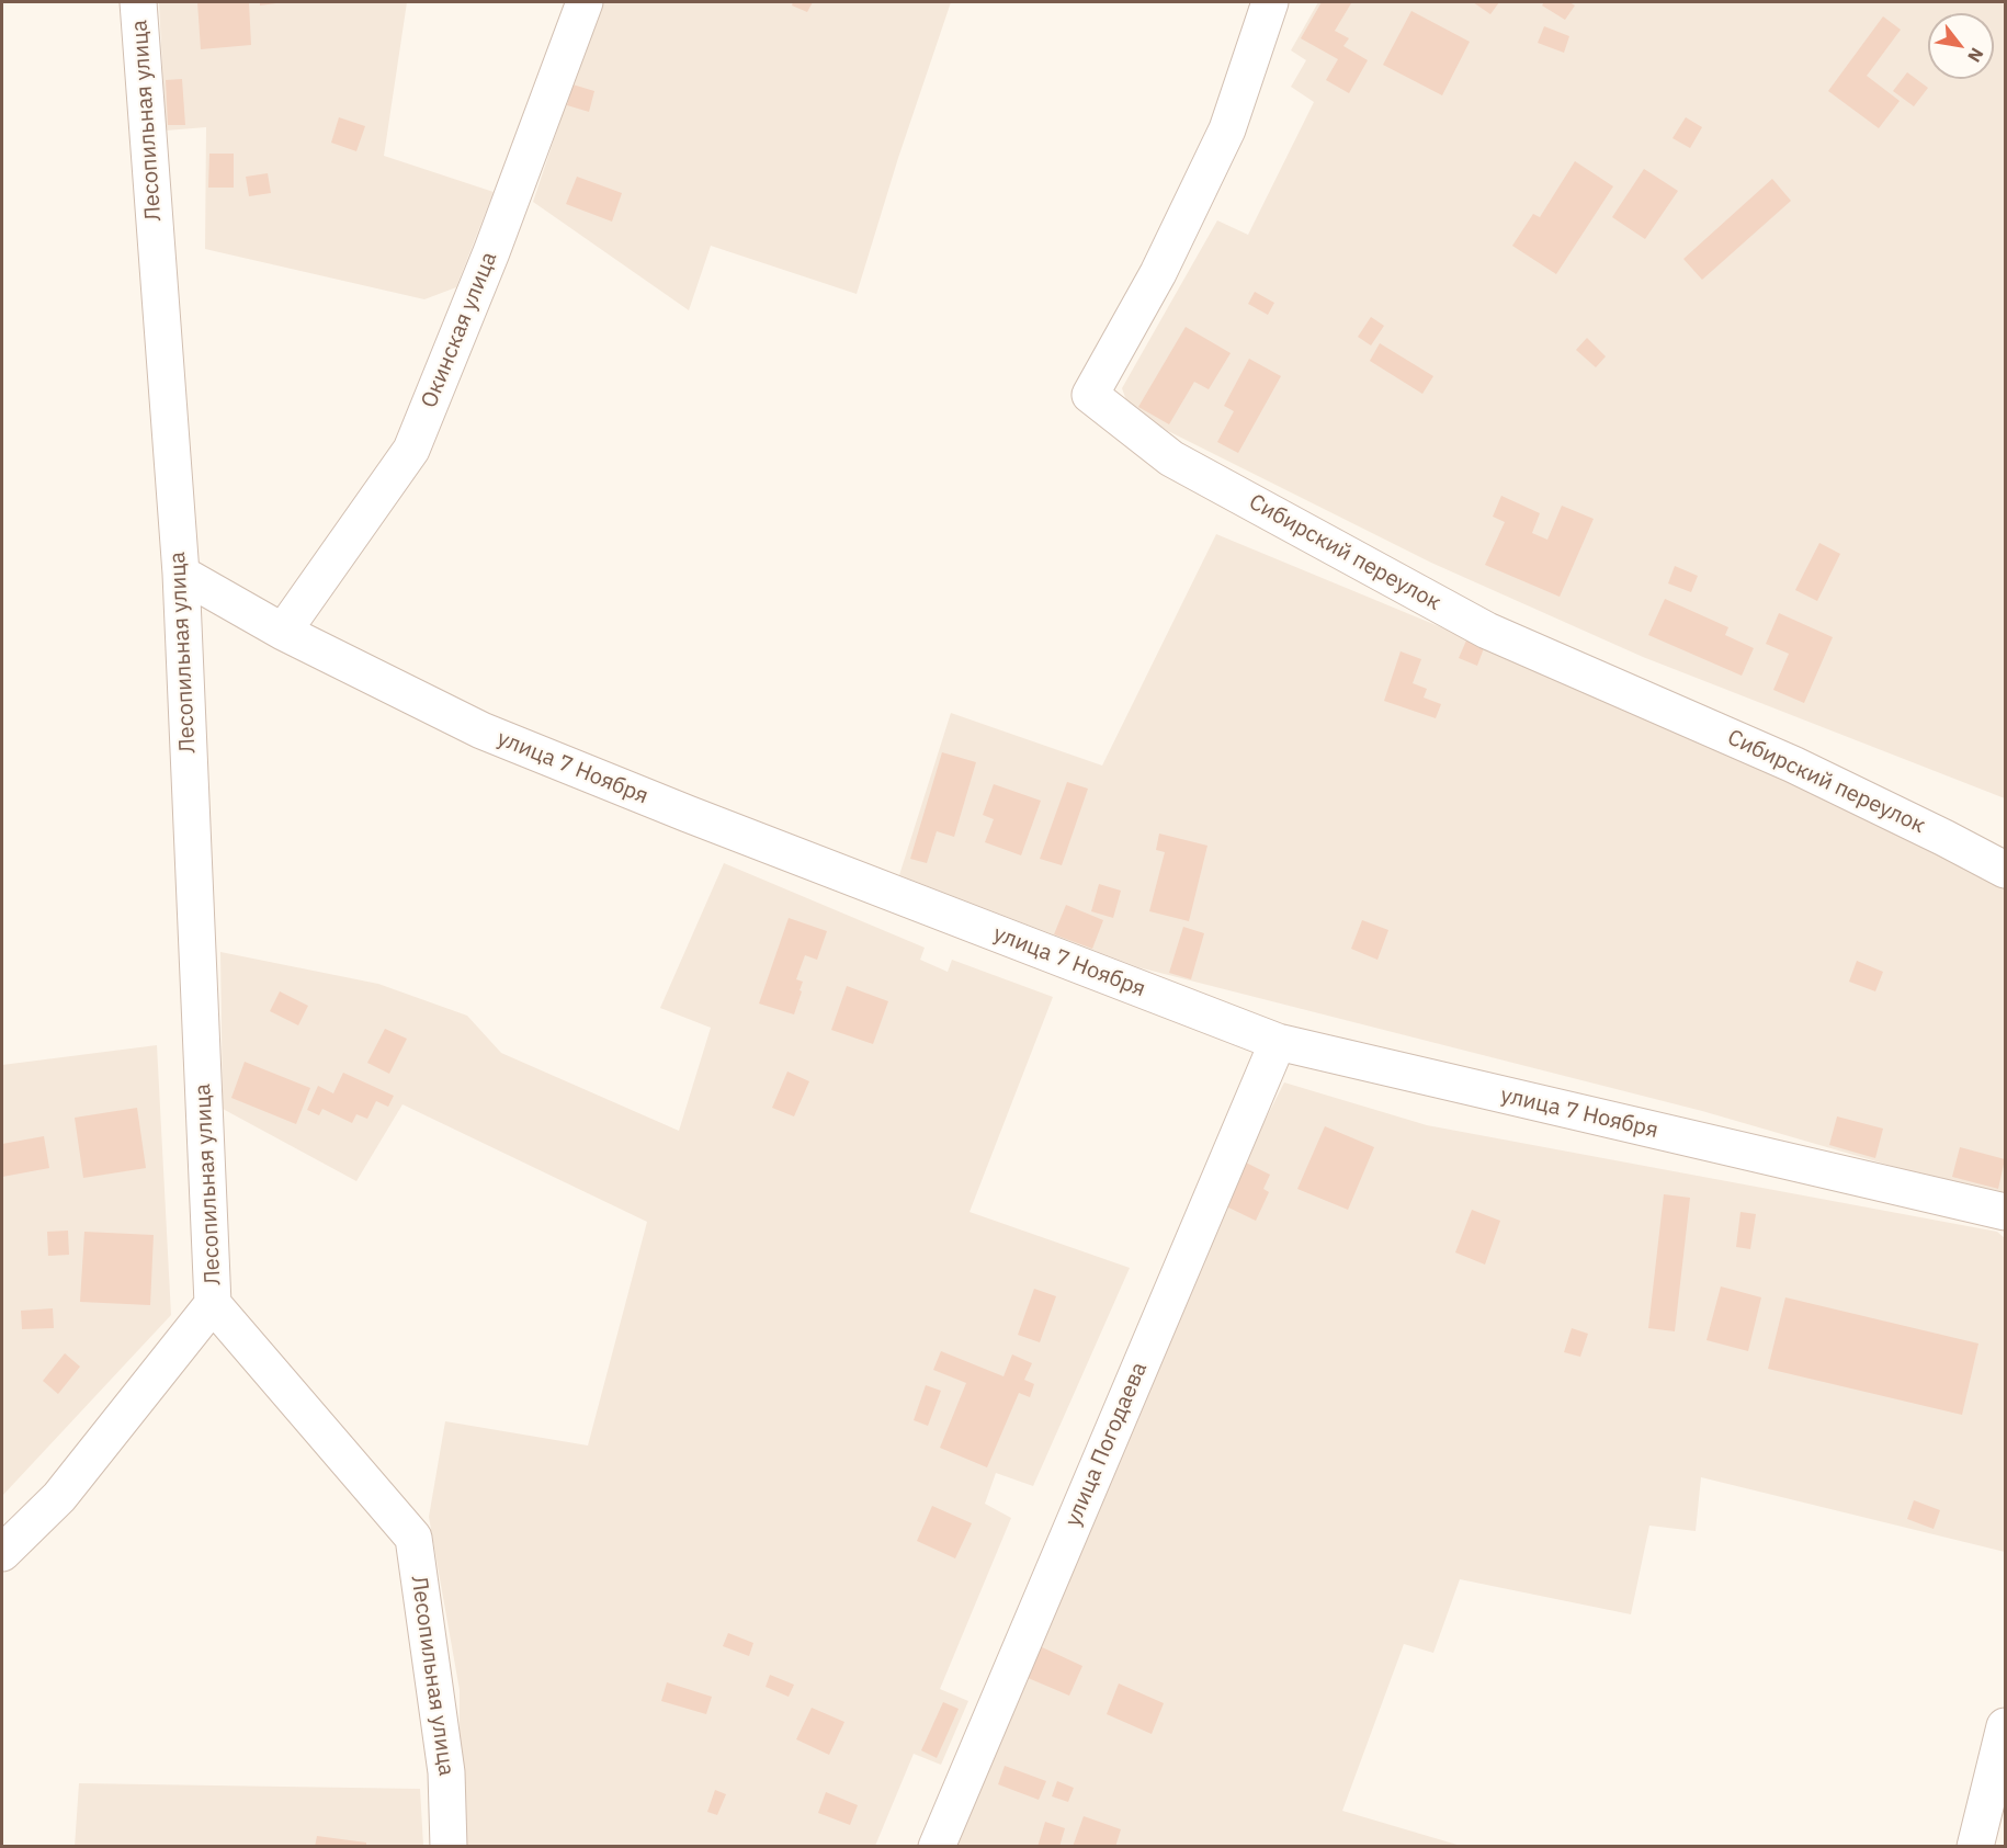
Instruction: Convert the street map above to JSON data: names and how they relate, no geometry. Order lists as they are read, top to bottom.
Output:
{
  "streets": {
    "street": [
      "Лесопильная улица",
      "Окинская улица",
      "Сибирский переулок",
      "улица 7 Ноября",
      "улица Погодаева"
    ]
  },
  "crossings": [
    ["Лесопильная улица", "улица 7 Ноября"],
    ["Окинская улица", "улица 7 Ноября"],
    ["улица 7 Ноября", "улица Погодаева"]
  ],
  "north": "bottom right"
}
